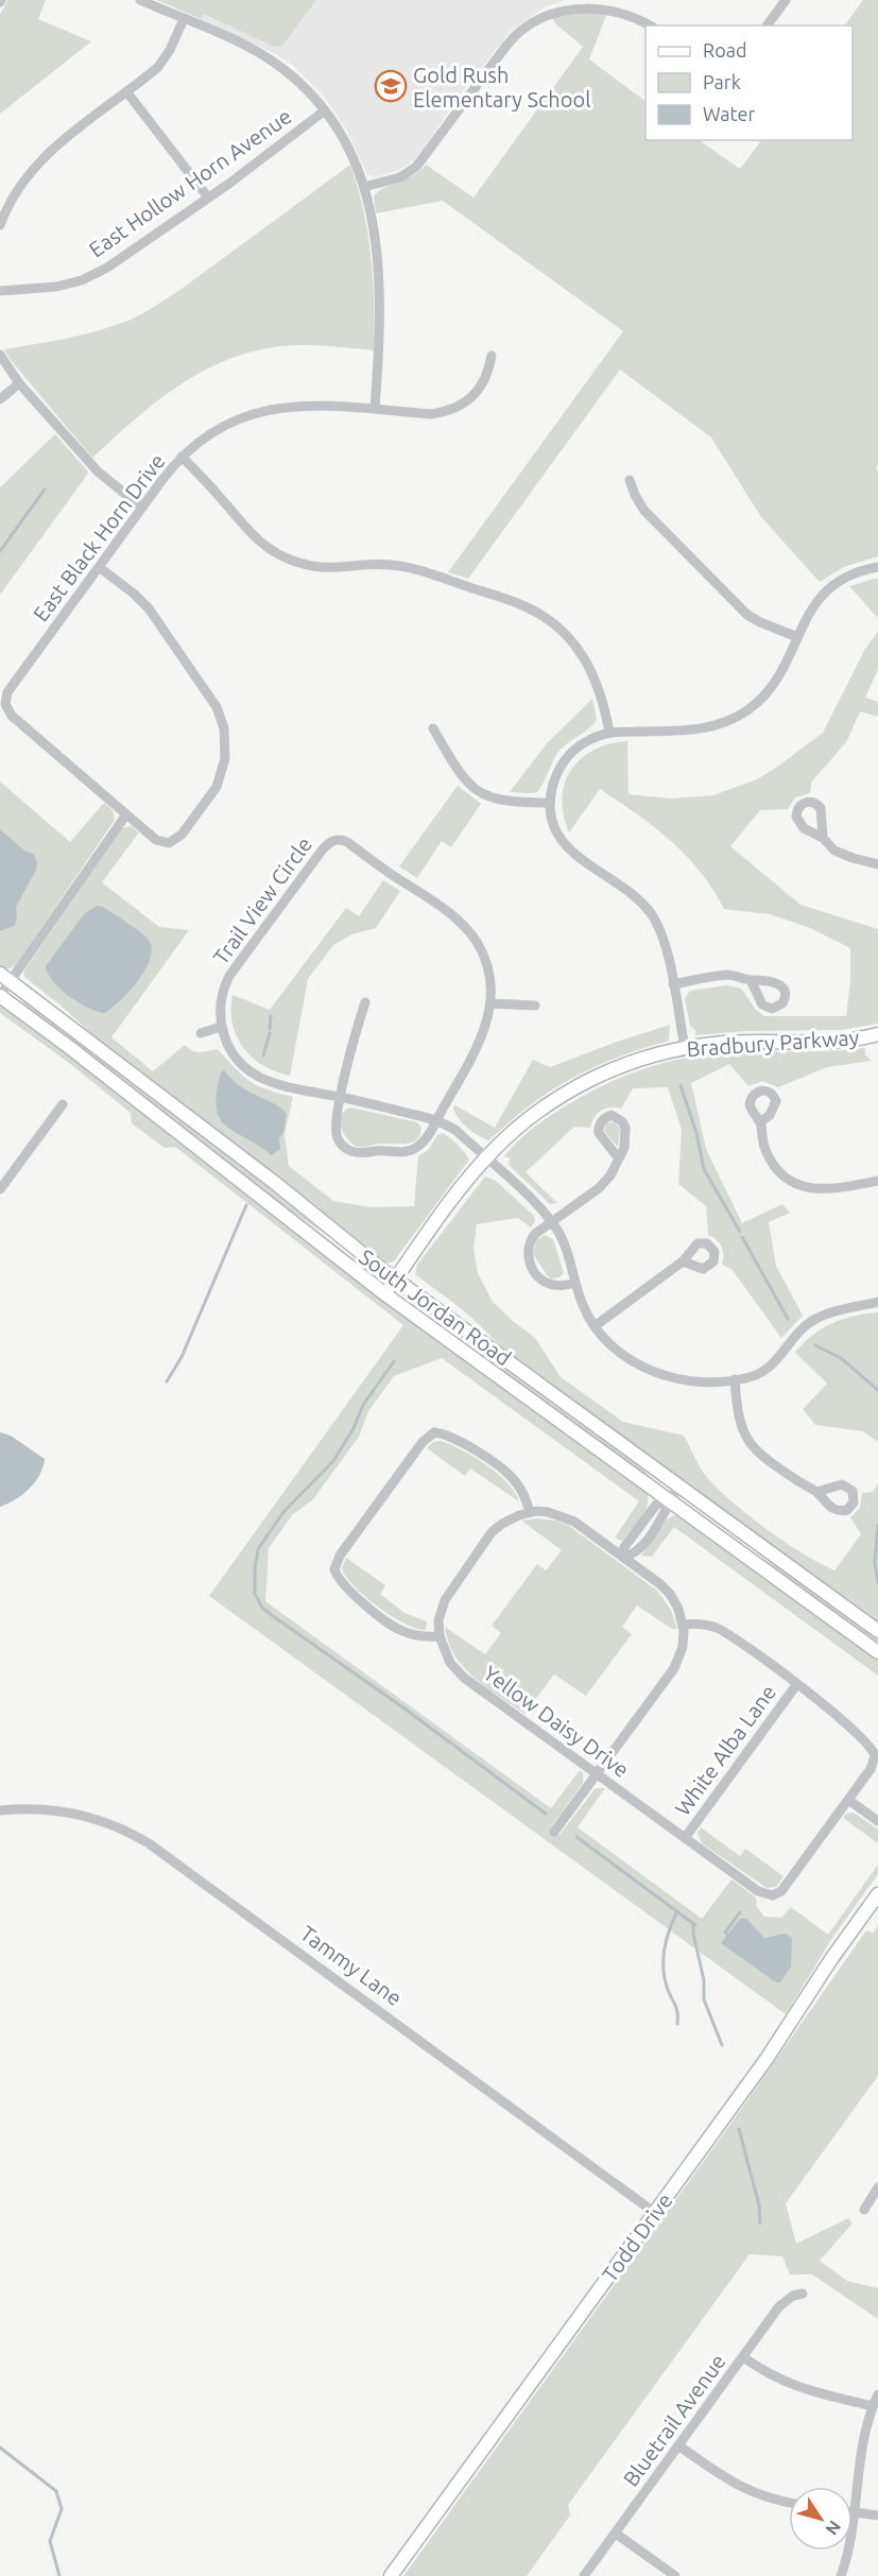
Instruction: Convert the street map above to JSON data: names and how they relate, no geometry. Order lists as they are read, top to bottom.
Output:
{
  "streets": {
    "main road": ["Bradbury Parkway", "South Jordan Road", "Todd Drive"],
    "street": [
      "East Hollow Horn Avenue",
      "East Black Horn Drive",
      "Trail View Circle",
      "Yellow Daisy Drive",
      "White Alba Lane",
      "Tammy Lane",
      "Bluetrail Avenue"
    ]
  },
  "crossings": [
    ["Trail View Circle", "Bradbury Parkway"],
    ["Bradbury Parkway", "South Jordan Road"],
    ["Yellow Daisy Drive", "White Alba Lane"],
    ["Tammy Lane", "Todd Drive"]
  ],
  "places": {
    "school or university": ["Gold Rush Elementary School"]
  },
  "legend": ["Road", "Park", "Water"],
  "north": "bottom right"
}
